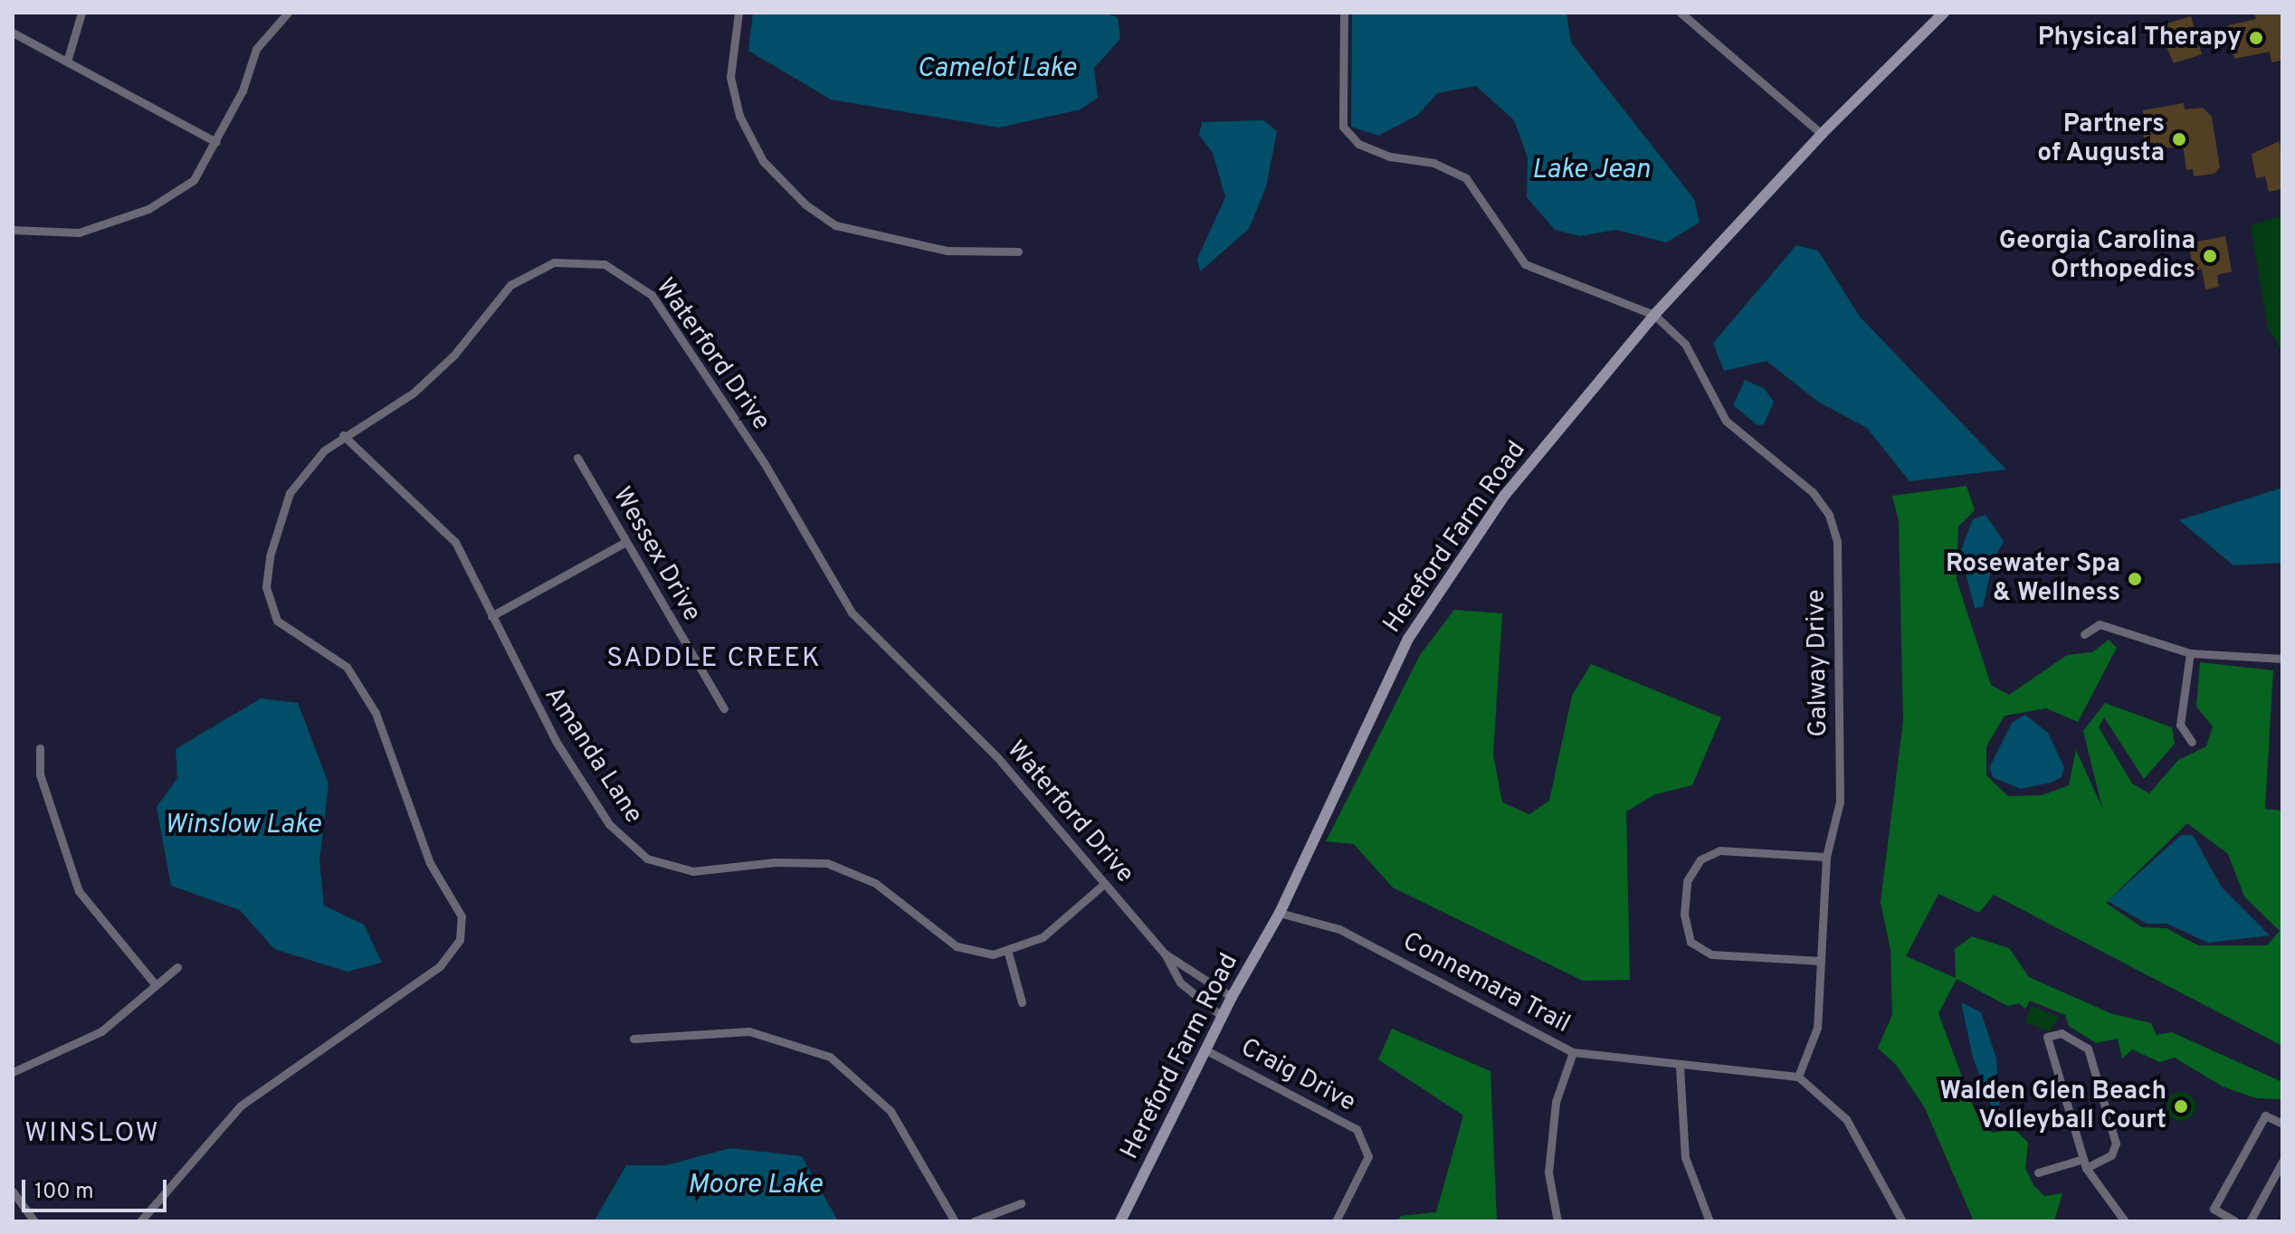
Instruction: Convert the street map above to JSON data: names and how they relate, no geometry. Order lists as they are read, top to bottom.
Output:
{
  "streets": {
    "street": [
      "Waterford Drive",
      "Hereford Farm Road",
      "Wessex Drive",
      "Galway Drive",
      "Amanda Lane",
      "Connemara Trail",
      "Craig Drive"
    ]
  },
  "crossings": [
    ["Waterford Drive", "Hereford Farm Road"],
    ["Waterford Drive", "Amanda Lane"],
    ["Hereford Farm Road", "Galway Drive"],
    ["Hereford Farm Road", "Connemara Trail"],
    ["Hereford Farm Road", "Craig Drive"],
    ["Galway Drive", "Connemara Trail"]
  ],
  "districts": ["SADDLE CREEK", "WINSLOW"],
  "water": [
    "Camelot Lake",
    "Lake Jean",
    "Winslow Lake",
    "Moore Lake"
  ],
  "places": [
    "Physical Therapy",
    "Partners of Augusta",
    "Georgia Carolina Orthopedics",
    "Rosewater Spa & Wellness",
    "Walden Glen Beach Volleyball Court"
  ],
  "scale_bar": "100 m"
}
